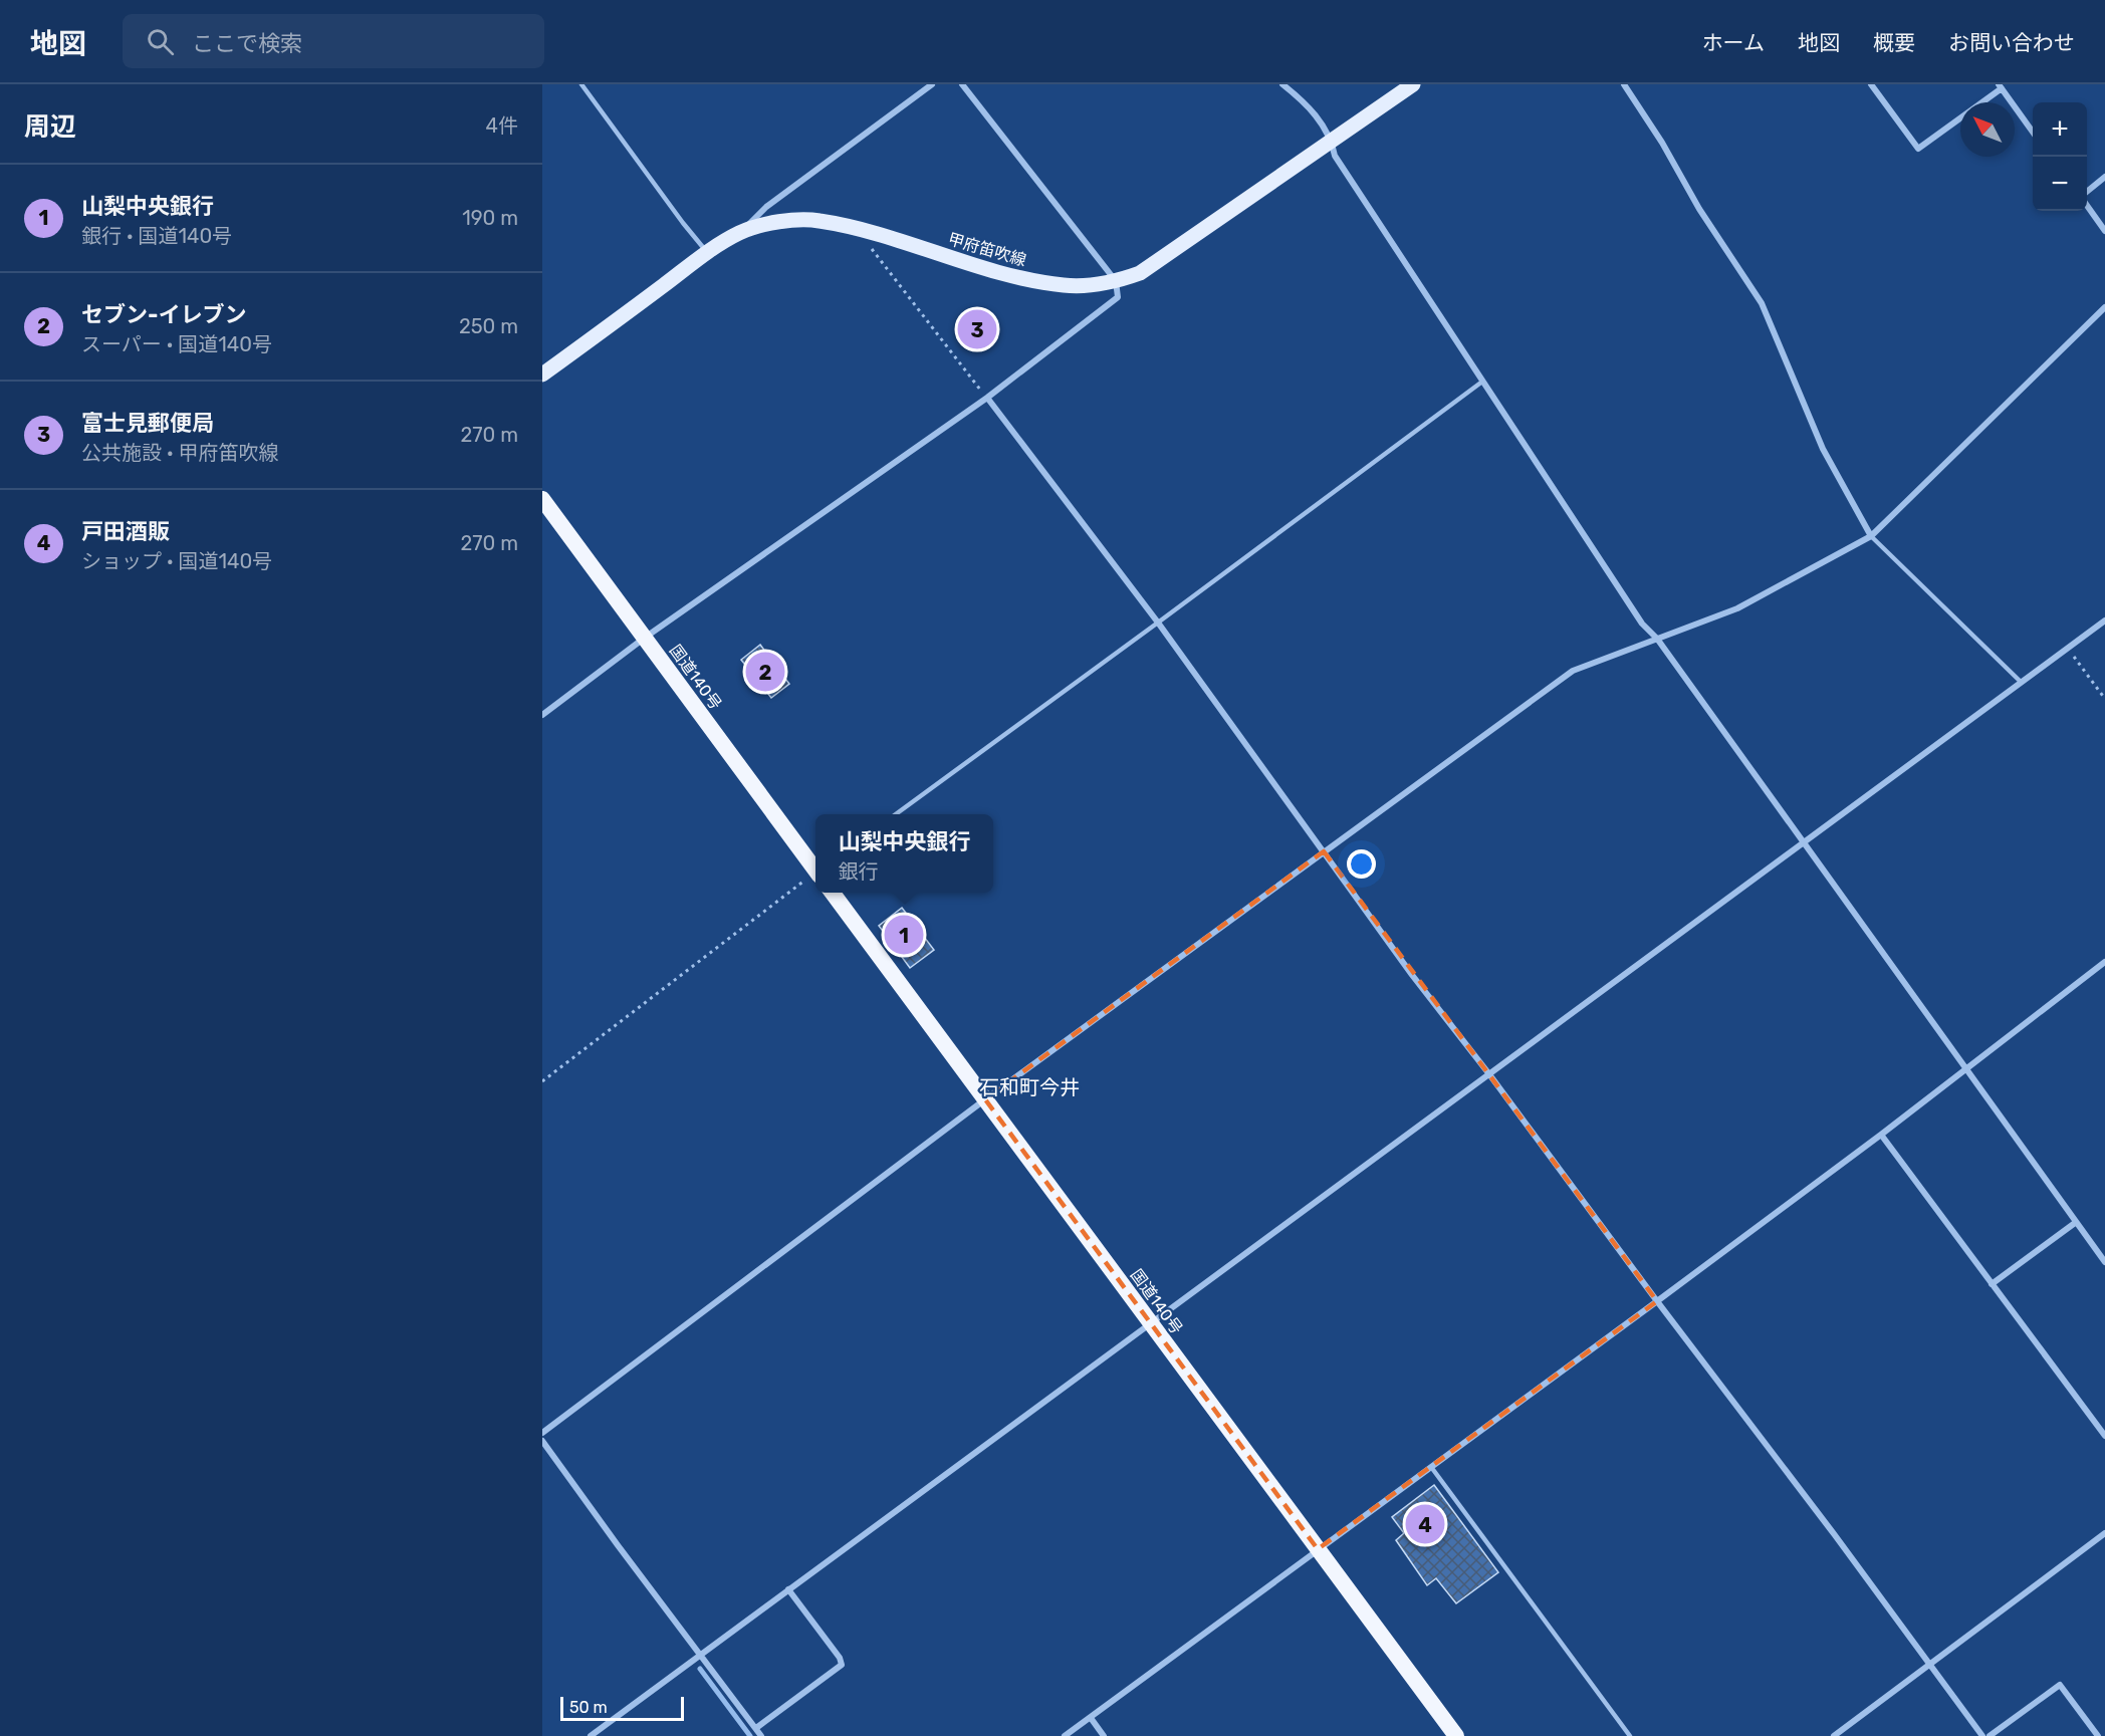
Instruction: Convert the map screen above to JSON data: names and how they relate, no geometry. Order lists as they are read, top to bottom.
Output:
{
  "streets": {
    "highway": ["国道140号"],
    "main road": ["甲府笛吹線"]
  },
  "districts": ["石和町今井"],
  "scale_bar": "50 m",
  "north": "top left",
  "page": {
    "header": "地図",
    "search": "ここで検索",
    "nav": [
      "ホーム",
      "地図",
      "概要",
      "お問い合わせ"
    ],
    "heading": ["周辺", "4件"],
    "map_buttons": ["+", "−"],
    "list": [
      {
        "mark": "1",
        "name": "山梨中央銀行",
        "note": "銀行 · 国道140号",
        "value": "190 m"
      },
      {
        "mark": "2",
        "name": "セブン-イレブン",
        "note": "スーパー · 国道140号",
        "value": "250 m"
      },
      {
        "mark": "3",
        "name": "富士見郵便局",
        "note": "公共施設 · 甲府笛吹線",
        "value": "270 m"
      },
      {
        "mark": "4",
        "name": "戸田酒販",
        "note": "ショップ · 国道140号",
        "value": "270 m"
      }
    ],
    "pins": [
      "3",
      "2",
      "1",
      "4"
    ],
    "popup": ["山梨中央銀行", "銀行"],
    "scale": "50 m"
  }
}
